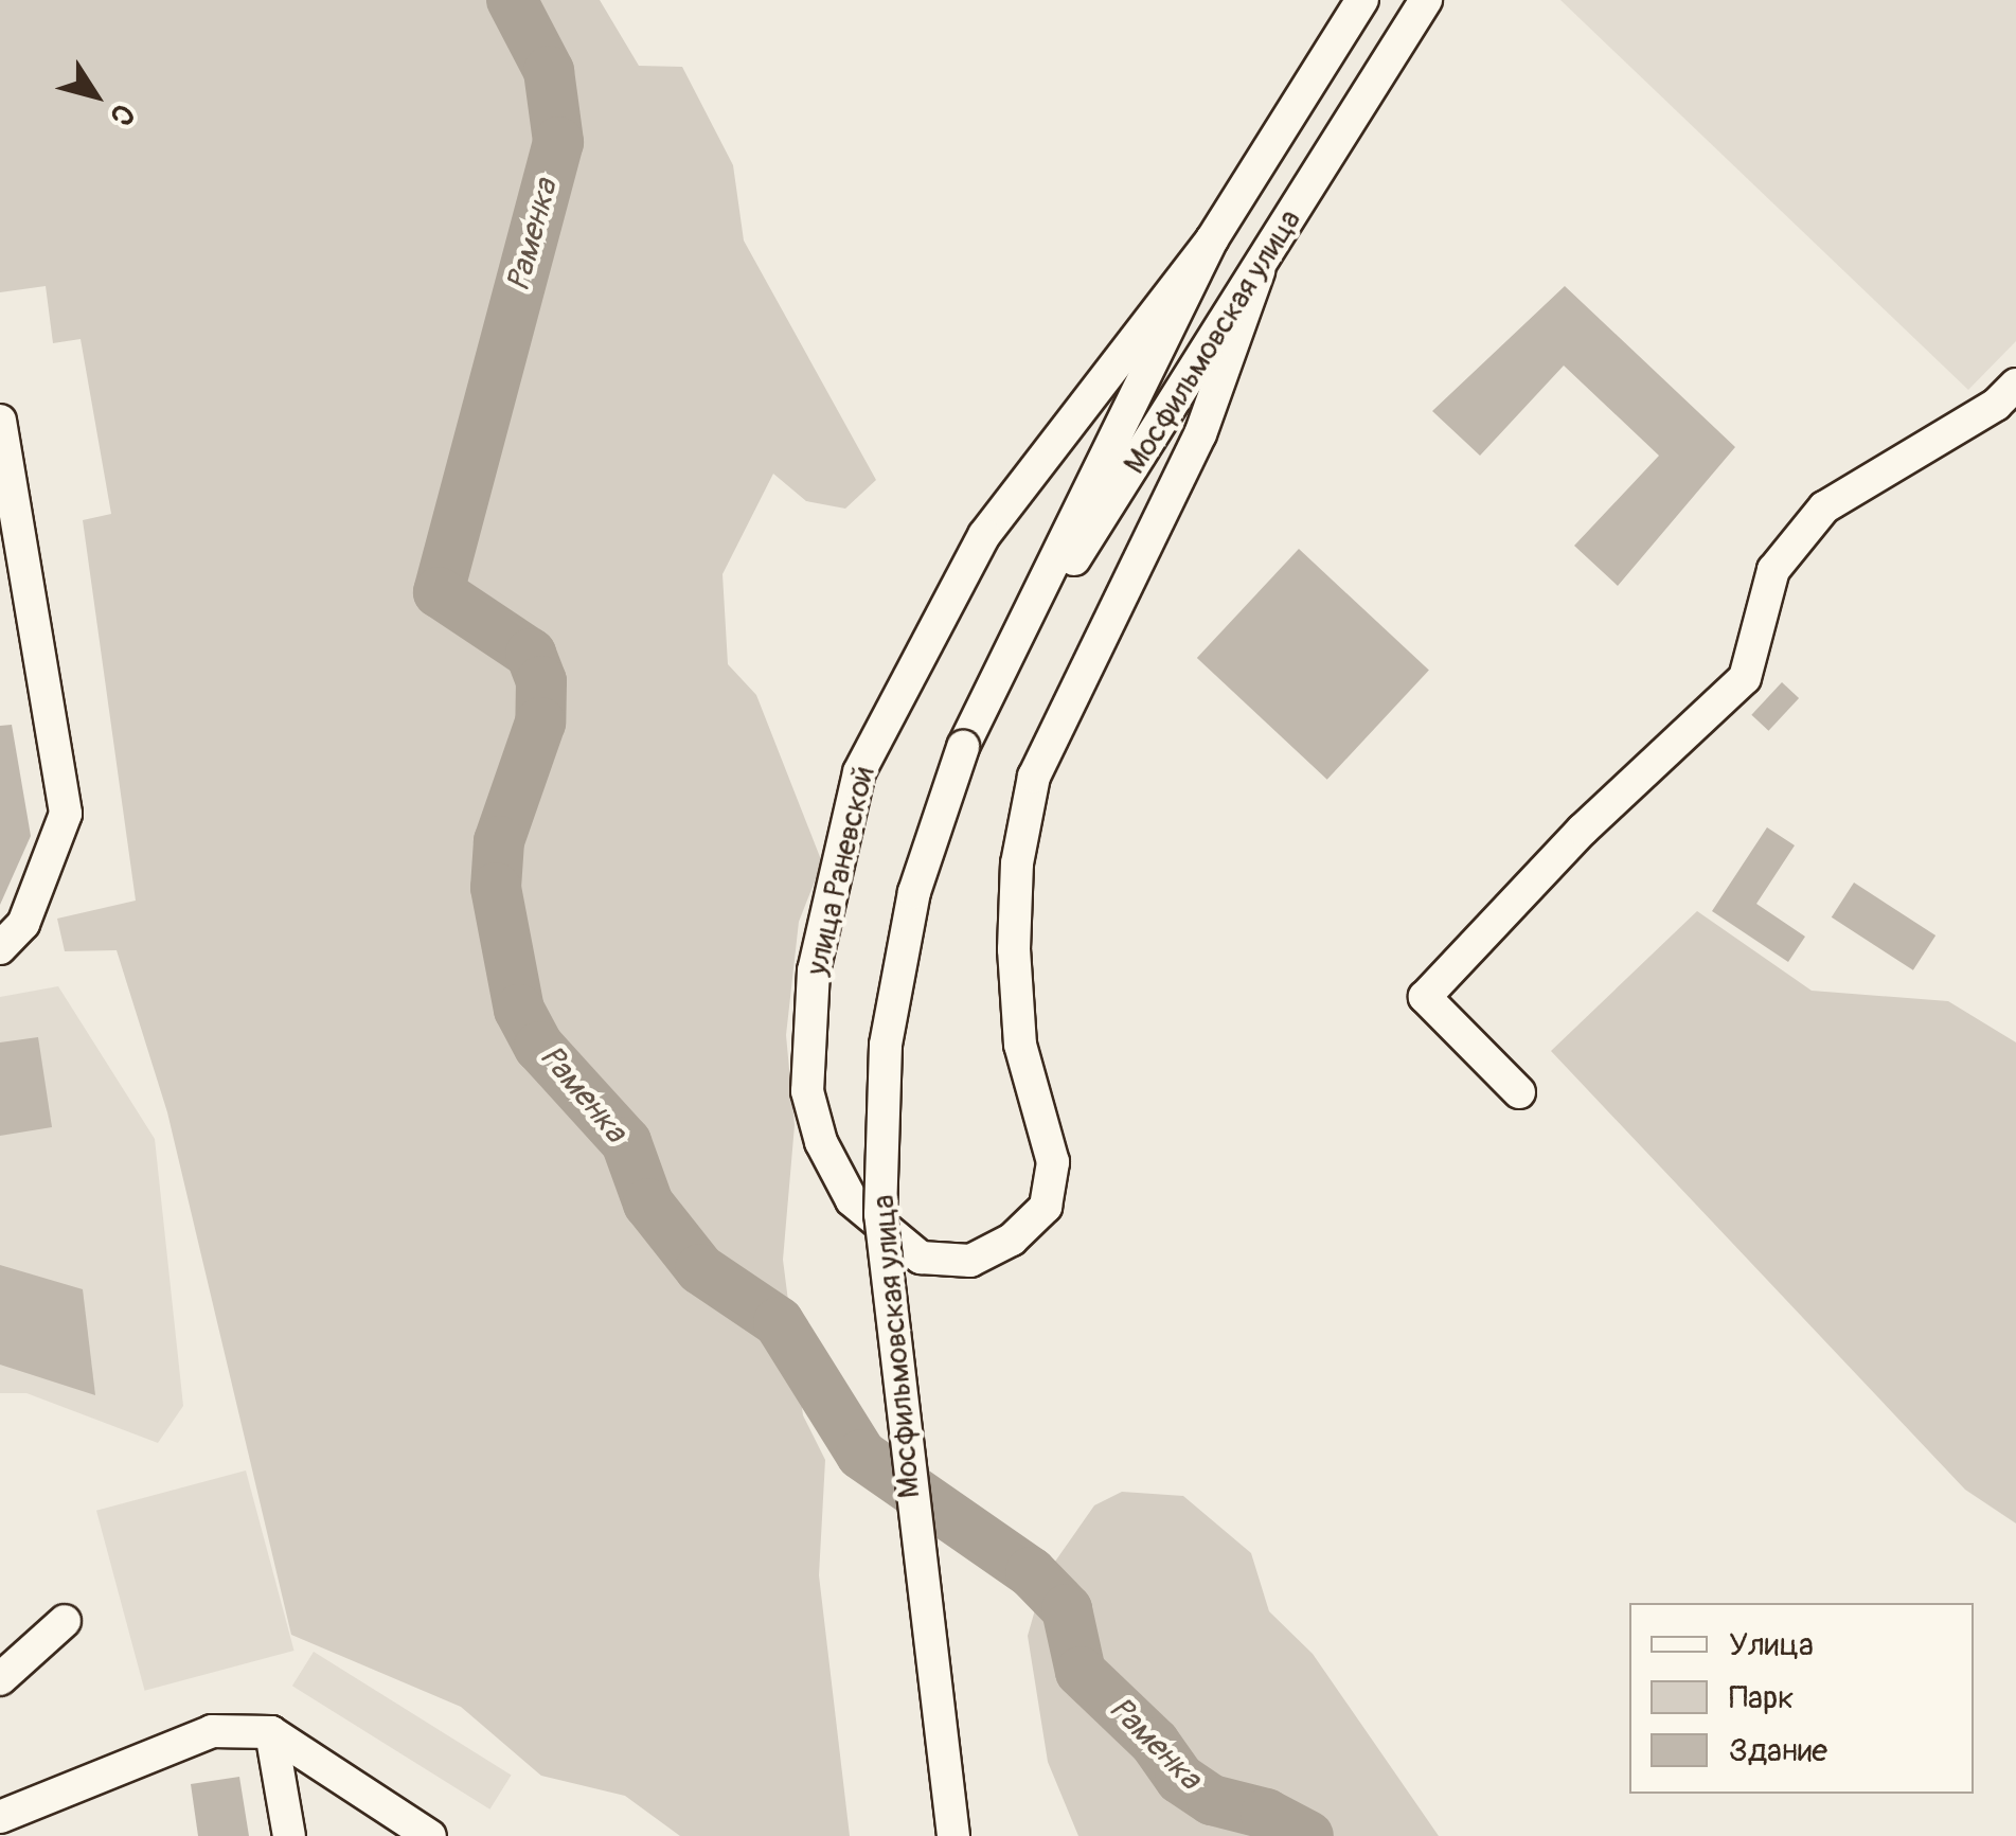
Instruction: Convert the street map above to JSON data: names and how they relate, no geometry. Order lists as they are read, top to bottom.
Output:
{
  "streets": {
    "street": ["Мосфильмовская улица", "улица Раневской"]
  },
  "crossings": [
    ["Мосфильмовская улица", "улица Раневской"]
  ],
  "water": ["Раменка"],
  "legend": ["Улица", "Парк", "Здание"],
  "north": "bottom right"
}
